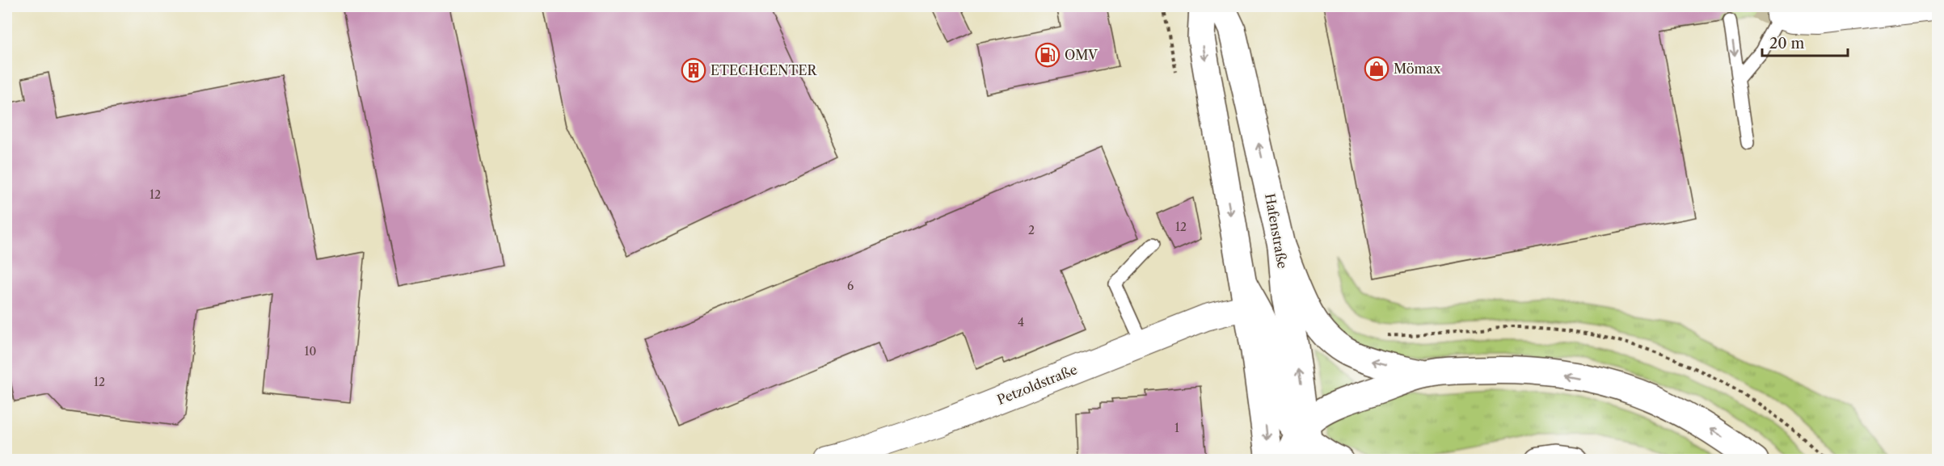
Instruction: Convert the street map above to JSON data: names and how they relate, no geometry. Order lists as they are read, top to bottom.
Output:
{
  "streets": {
    "main road": ["Hafenstraße"],
    "street": ["Petzoldstraße"]
  },
  "places": {
    "fuel station": ["OMV"],
    "shop": ["Mömax"],
    "building": ["ETECHCENTER"]
  },
  "house_numbers": [
    "12",
    "12",
    "2",
    "6",
    "4",
    "10",
    "12",
    "1"
  ],
  "scale_bar": "20 m"
}
